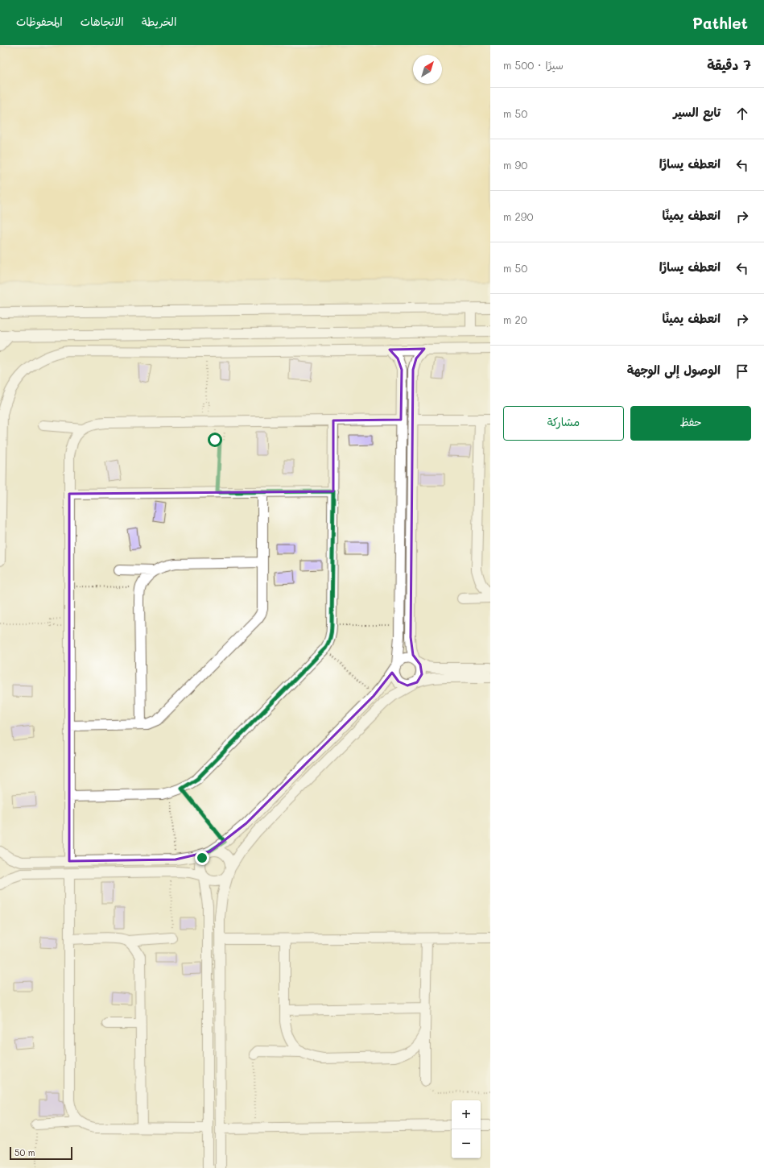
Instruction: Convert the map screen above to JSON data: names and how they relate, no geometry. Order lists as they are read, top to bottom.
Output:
{
  "scale_bar": "50 m",
  "north": "top right",
  "page": {
    "header": "Pathlet",
    "nav": ["الخريطة", "الاتجاهات", "المحفوظات"],
    "heading": ["7 دقيقة", "سيرًا · 500 m"],
    "list": [
      ["تابع السير", "50 m"],
      ["انعطف يسارًا", "90 m"],
      ["انعطف يمينًا", "290 m"],
      ["انعطف يسارًا", "50 m"],
      ["انعطف يمينًا", "20 m"],
      "الوصول إلى الوجهة"
    ],
    "buttons": ["حفظ", "مشاركة"],
    "map_buttons": ["+", "−"],
    "scale": "50 m"
  }
}
